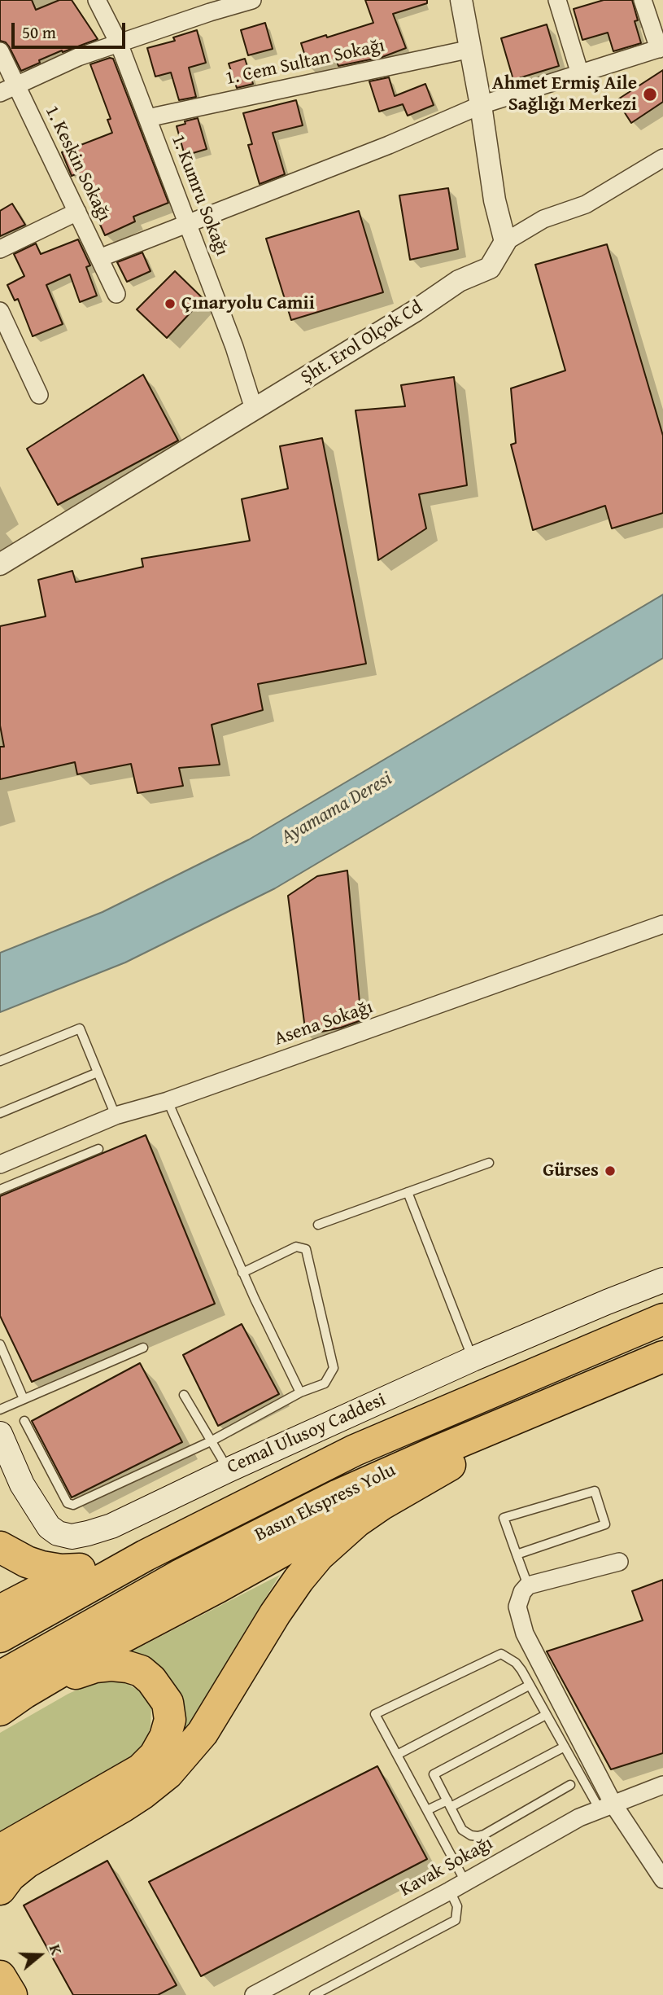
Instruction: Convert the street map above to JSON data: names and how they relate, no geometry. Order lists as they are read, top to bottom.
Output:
{
  "streets": {
    "highway": ["Basın Ekspress Yolu"],
    "main road": ["Cemal Ulusoy Caddesi"],
    "street": [
      "1. Cem Sultan Sokağı",
      "1. Keskin Sokağı",
      "1. Kumru Sokağı",
      "Şht. Erol Olçok Cd",
      "Asena Sokağı",
      "Kavak Sokağı"
    ]
  },
  "crossings": [
    ["1. Cem Sultan Sokağı", "1. Kumru Sokağı"],
    ["1. Kumru Sokağı", "Şht. Erol Olçok Cd"]
  ],
  "water": ["Ayamama Deresi"],
  "places": ["Ahmet Ermiş Aile Sağlığı Merkezi", "Çınaryolu Camii", "Gürses"],
  "scale_bar": "50 m",
  "north": "right"
}
